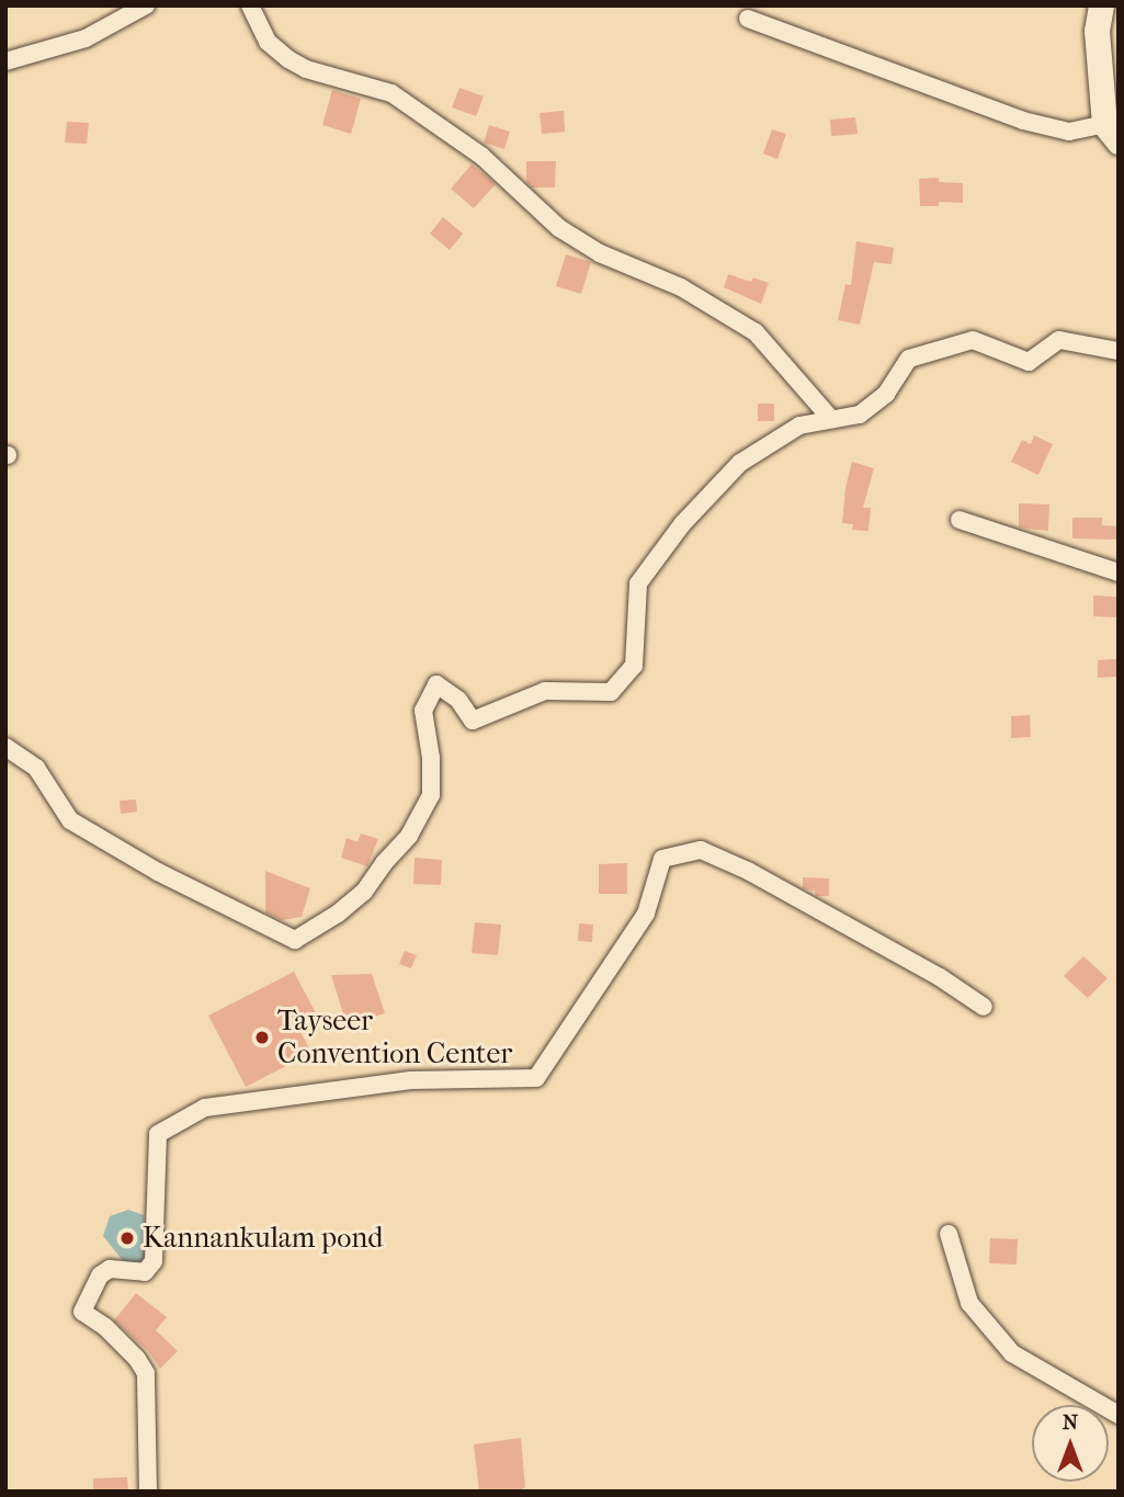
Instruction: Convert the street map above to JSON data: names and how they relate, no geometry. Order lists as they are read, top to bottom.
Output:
{
  "places": ["Tayseer Convention Center", "Kannankulam pond"],
  "north": "top"
}
